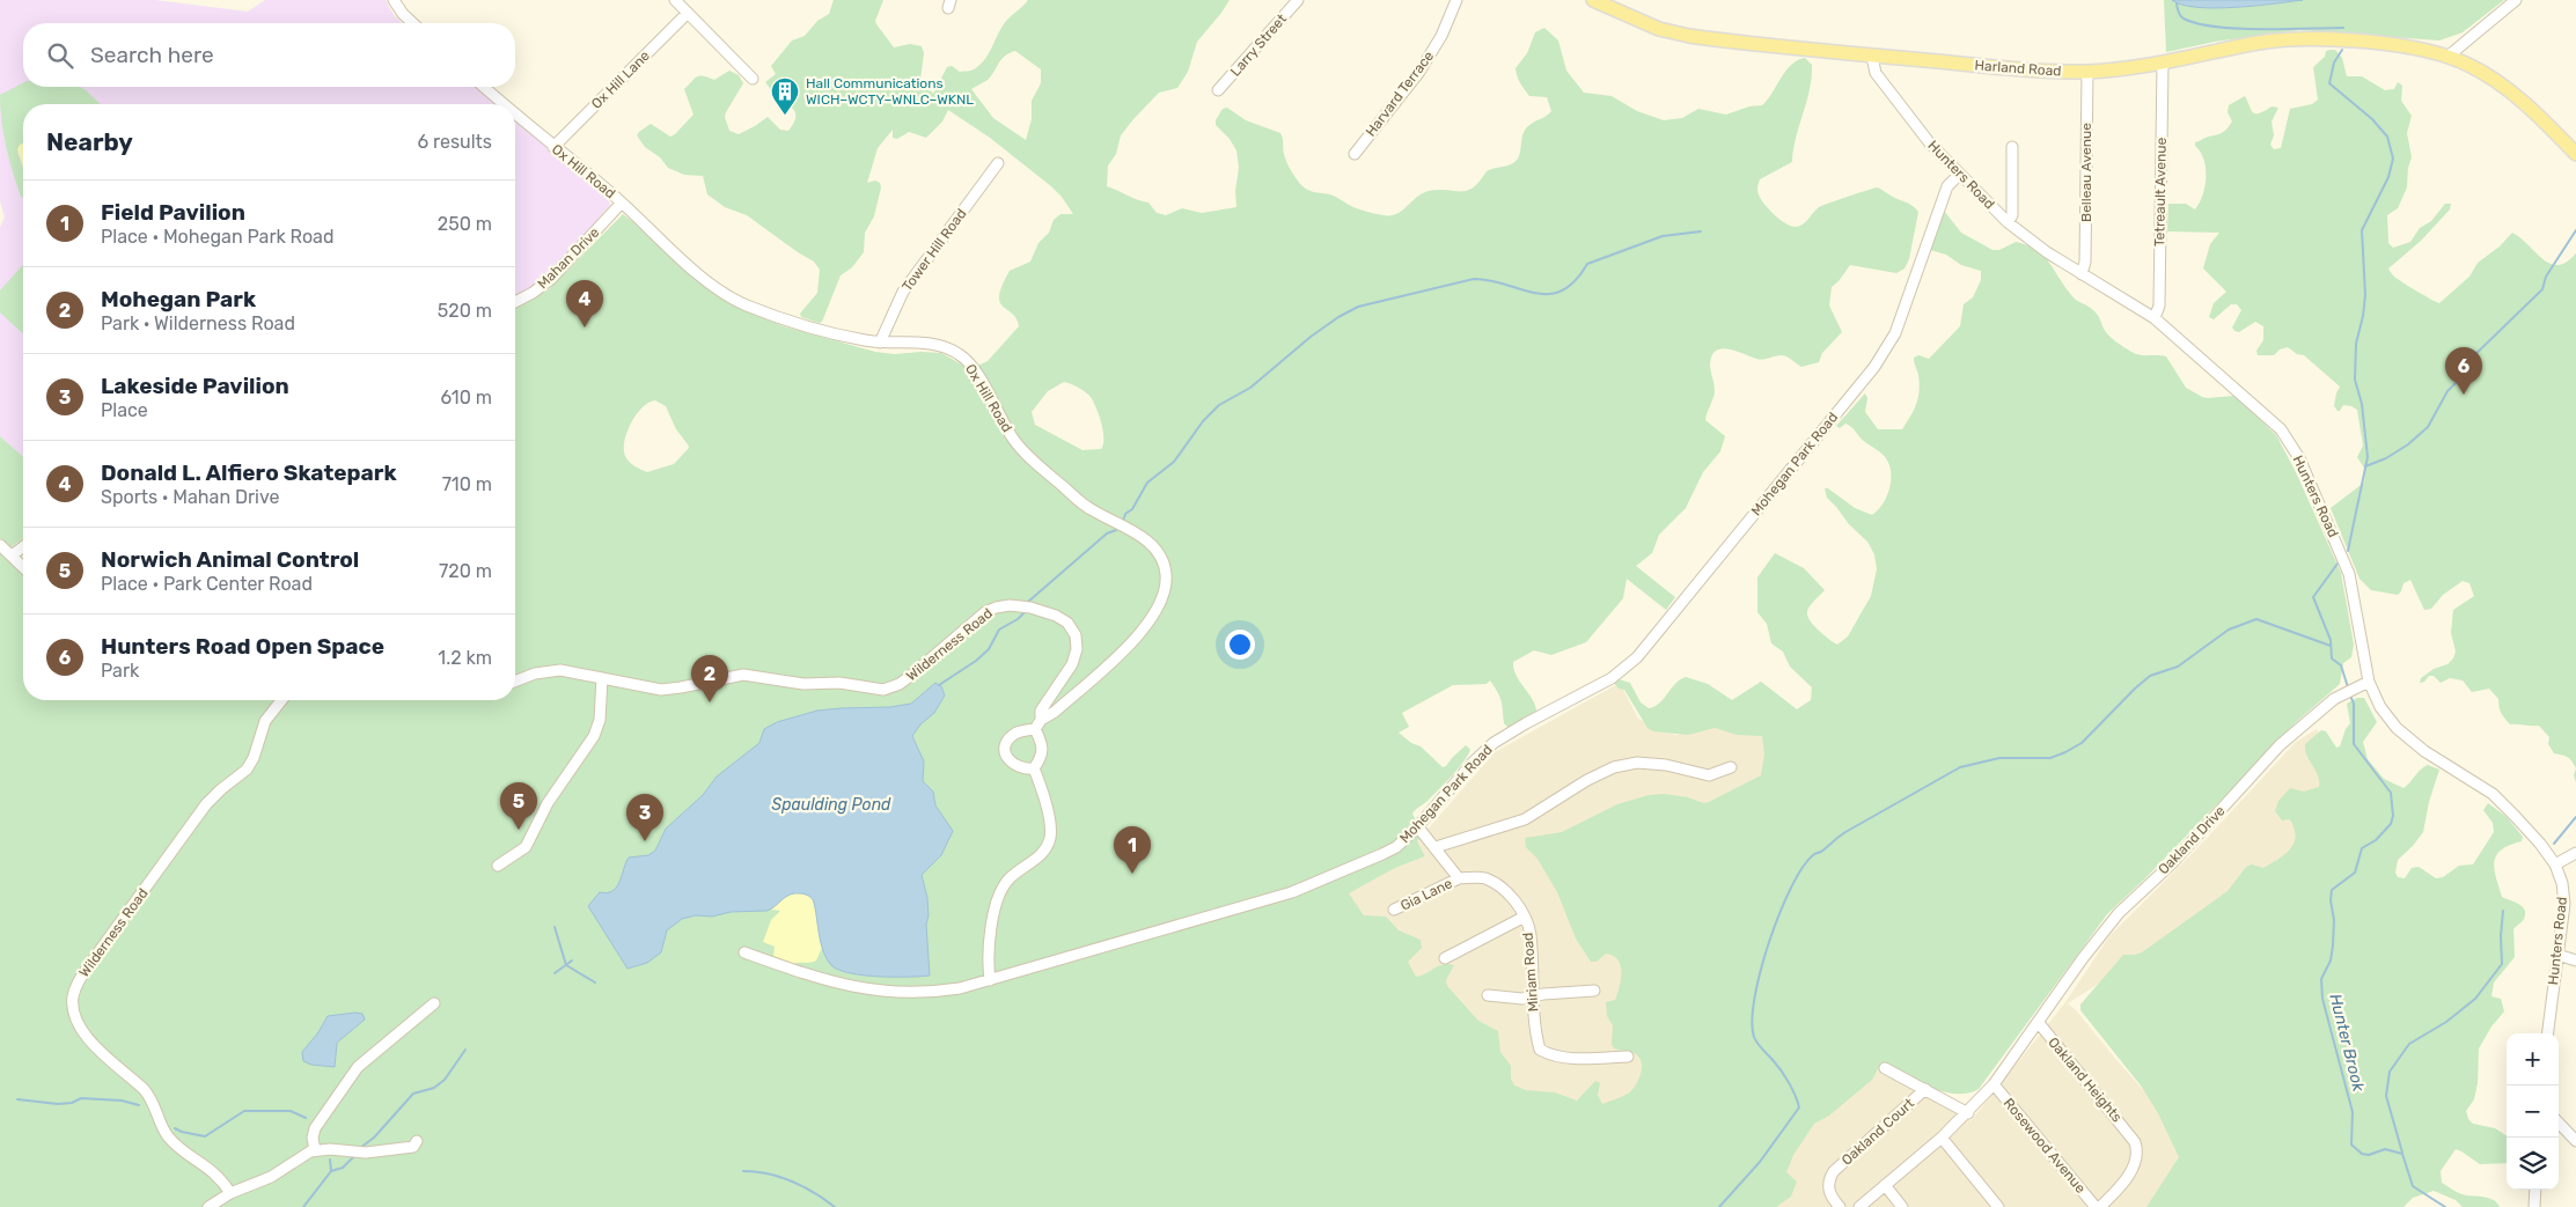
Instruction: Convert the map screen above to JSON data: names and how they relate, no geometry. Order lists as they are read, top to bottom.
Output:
{
  "streets": {
    "main road": ["Harland Road"],
    "street": [
      "Larry Street",
      "Ox Hill Lane",
      "Harvard Terrace",
      "Ox Hill Road",
      "Belleau Avenue",
      "Hunters Road",
      "Tetreault Avenue",
      "Tower Hill Road",
      "Mahan Drive",
      "Mohegan Park Road",
      "Wilderness Road",
      "Oakland Drive",
      "Gia Lane",
      "Miriam Road",
      "Oakland Heights",
      "Oakland Court",
      "Rosewood Avenue"
    ]
  },
  "crossings": [
    ["Harland Road", "Belleau Avenue"],
    ["Harland Road", "Hunters Road"],
    ["Harland Road", "Tetreault Avenue"],
    ["Ox Hill Lane", "Ox Hill Road"],
    ["Ox Hill Road", "Tower Hill Road"],
    ["Ox Hill Road", "Mahan Drive"],
    ["Ox Hill Road", "Wilderness Road"],
    ["Belleau Avenue", "Hunters Road"],
    ["Hunters Road", "Tetreault Avenue"],
    ["Hunters Road", "Mohegan Park Road"],
    ["Hunters Road", "Oakland Drive"],
    ["Oakland Drive", "Oakland Heights"],
    ["Gia Lane", "Miriam Road"],
    ["Oakland Heights", "Rosewood Avenue"]
  ],
  "water": ["Spaulding Pond", "Hunter Brook"],
  "places": {
    "building": ["Hall Communications WICH–WCTY–WNLC–WKNL"]
  },
  "page": {
    "search": "Search here",
    "heading": ["Nearby", "6 results"],
    "list": [
      {
        "mark": "1",
        "name": "Field Pavilion",
        "note": "Place · Mohegan Park Road",
        "value": "250 m"
      },
      {
        "mark": "2",
        "name": "Mohegan Park",
        "note": "Park · Wilderness Road",
        "value": "520 m"
      },
      {
        "mark": "3",
        "name": "Lakeside Pavilion",
        "note": "Place",
        "value": "610 m"
      },
      {
        "mark": "4",
        "name": "Donald L. Alfiero Skatepark",
        "note": "Sports · Mahan Drive",
        "value": "710 m"
      },
      {
        "mark": "5",
        "name": "Norwich Animal Control",
        "note": "Place · Park Center Road",
        "value": "720 m"
      },
      {
        "mark": "6",
        "name": "Hunters Road Open Space",
        "note": "Park",
        "value": "1.2 km"
      }
    ],
    "pins": [
      "4",
      "6",
      "2",
      "5",
      "3",
      "1"
    ],
    "map_buttons": ["+", "−"]
  }
}
